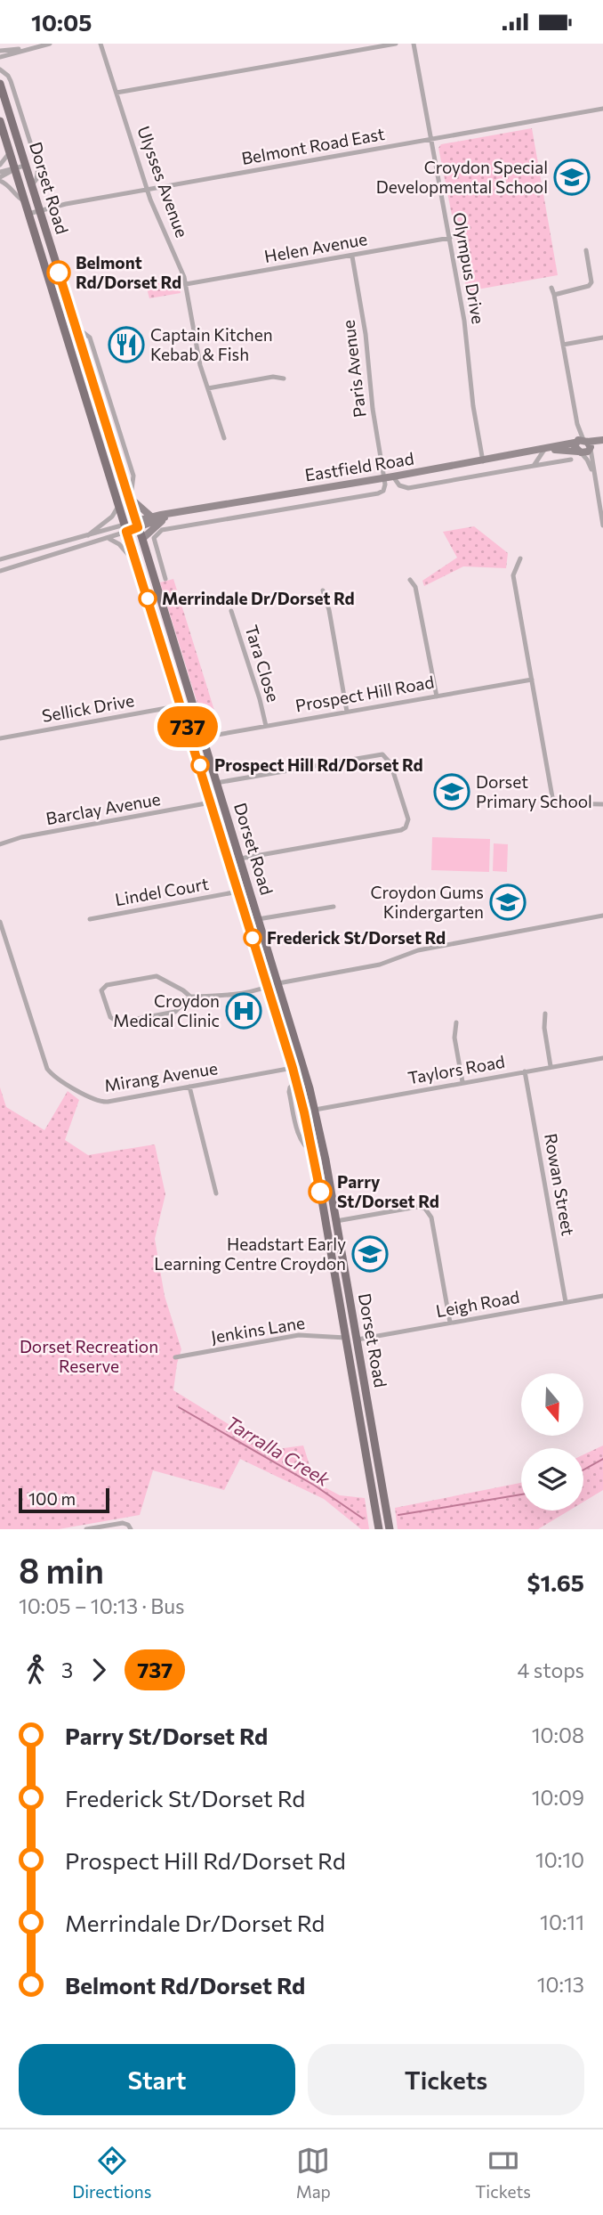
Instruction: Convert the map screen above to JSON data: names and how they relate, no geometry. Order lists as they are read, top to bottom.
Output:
{
  "streets": {
    "main road": ["Dorset Road", "Eastfield Road"],
    "street": [
      "Belmont Road East",
      "Ulysses Avenue",
      "Helen Avenue",
      "Olympus Drive",
      "Paris Avenue",
      "Tara Close",
      "Prospect Hill Road",
      "Sellick Drive",
      "Barclay Avenue",
      "Lindel Court",
      "Taylors Road",
      "Mirang Avenue",
      "Rowan Street",
      "Leigh Road",
      "Jenkins Lane"
    ]
  },
  "crossings": [
    ["Belmont Road East", "Ulysses Avenue"],
    ["Belmont Road East", "Dorset Road"],
    ["Belmont Road East", "Olympus Drive"],
    ["Ulysses Avenue", "Helen Avenue"],
    ["Dorset Road", "Eastfield Road"],
    ["Dorset Road", "Prospect Hill Road"],
    ["Dorset Road", "Sellick Drive"],
    ["Dorset Road", "Barclay Avenue"],
    ["Dorset Road", "Lindel Court"],
    ["Dorset Road", "Taylors Road"],
    ["Dorset Road", "Mirang Avenue"],
    ["Dorset Road", "Leigh Road"],
    ["Dorset Road", "Jenkins Lane"],
    ["Helen Avenue", "Olympus Drive"],
    ["Helen Avenue", "Paris Avenue"],
    ["Olympus Drive", "Eastfield Road"],
    ["Paris Avenue", "Eastfield Road"],
    ["Tara Close", "Prospect Hill Road"],
    ["Taylors Road", "Rowan Street"],
    ["Rowan Street", "Leigh Road"]
  ],
  "water": ["Tarralla Creek"],
  "parks": ["Dorset Recreation Reserve"],
  "places": {
    "school or university": [
      "Croydon Special Developmental School",
      "Dorset Primary School",
      "Croydon Gums Kindergarten",
      "Headstart Early Learning Centre Croydon"
    ],
    "other": [
      "Belmont Rd/Dorset Rd",
      "Merrindale Dr/Dorset Rd",
      "Prospect Hill Rd/Dorset Rd",
      "Frederick St/Dorset Rd",
      "Parry St/Dorset Rd"
    ],
    "restaurant": ["Captain Kitchen Kebab & Fish"],
    "hospital": ["Croydon Medical Clinic"]
  },
  "lines": ["bus line 737"],
  "scale_bar": "100 m",
  "north": "bottom",
  "page": {
    "status": "10:05",
    "on_map": "737",
    "scale": "100 m",
    "heading": ["8 min", "10:05 – 10:13 · Bus", "$1.65"],
    "legs": ["3", "737", "4 stops"],
    "list": [
      {
        "name": "Parry St/Dorset Rd",
        "value": "10:08"
      },
      {
        "name": "Frederick St/Dorset Rd",
        "value": "10:09"
      },
      {
        "name": "Prospect Hill Rd/Dorset Rd",
        "value": "10:10"
      },
      {
        "name": "Merrindale Dr/Dorset Rd",
        "value": "10:11"
      },
      {
        "name": "Belmont Rd/Dorset Rd",
        "value": "10:13"
      }
    ],
    "buttons": ["Start", "Tickets"],
    "tabs": ["Directions", "Map", "Tickets"]
  }
}
